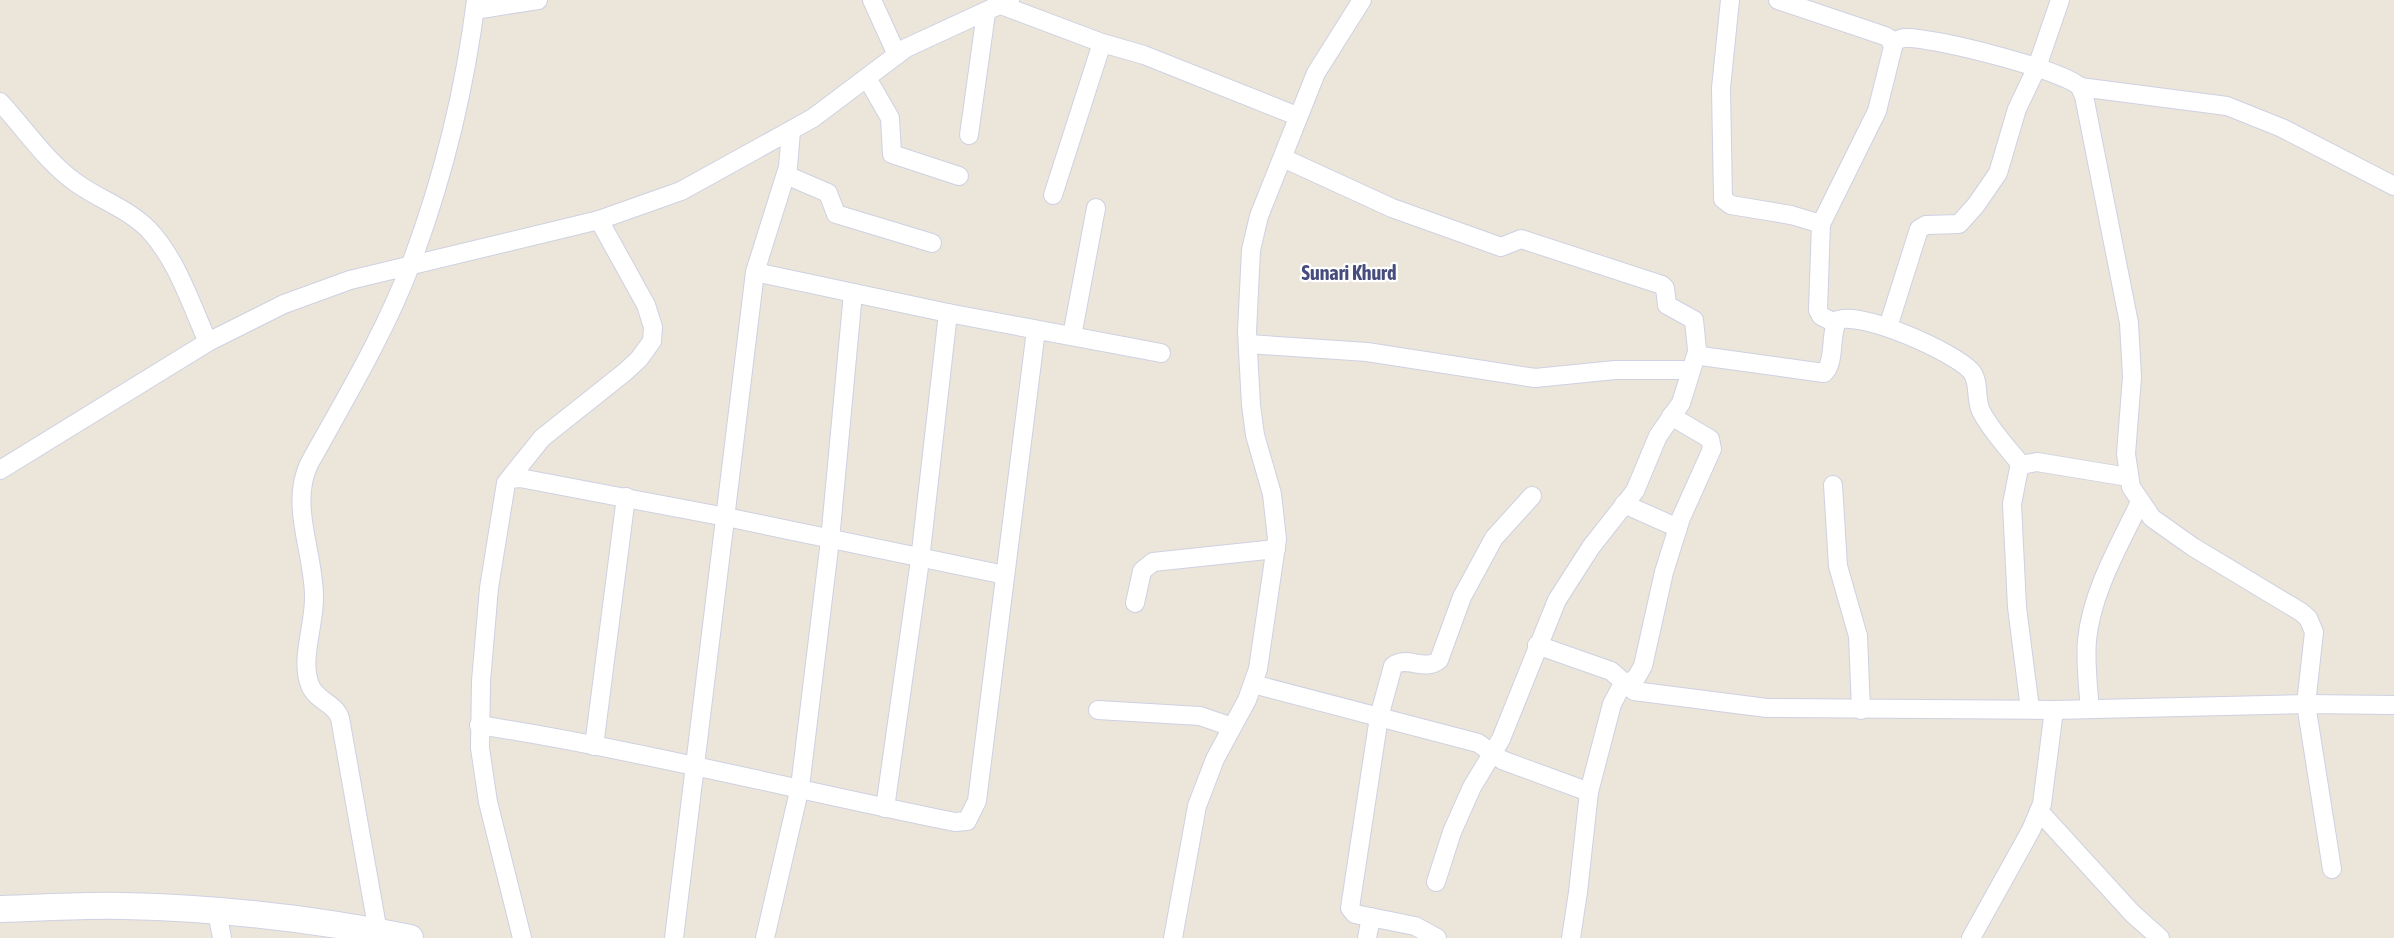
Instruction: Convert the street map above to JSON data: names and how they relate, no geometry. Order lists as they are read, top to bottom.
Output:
{
  "districts": ["Sunari Khurd"]
}
